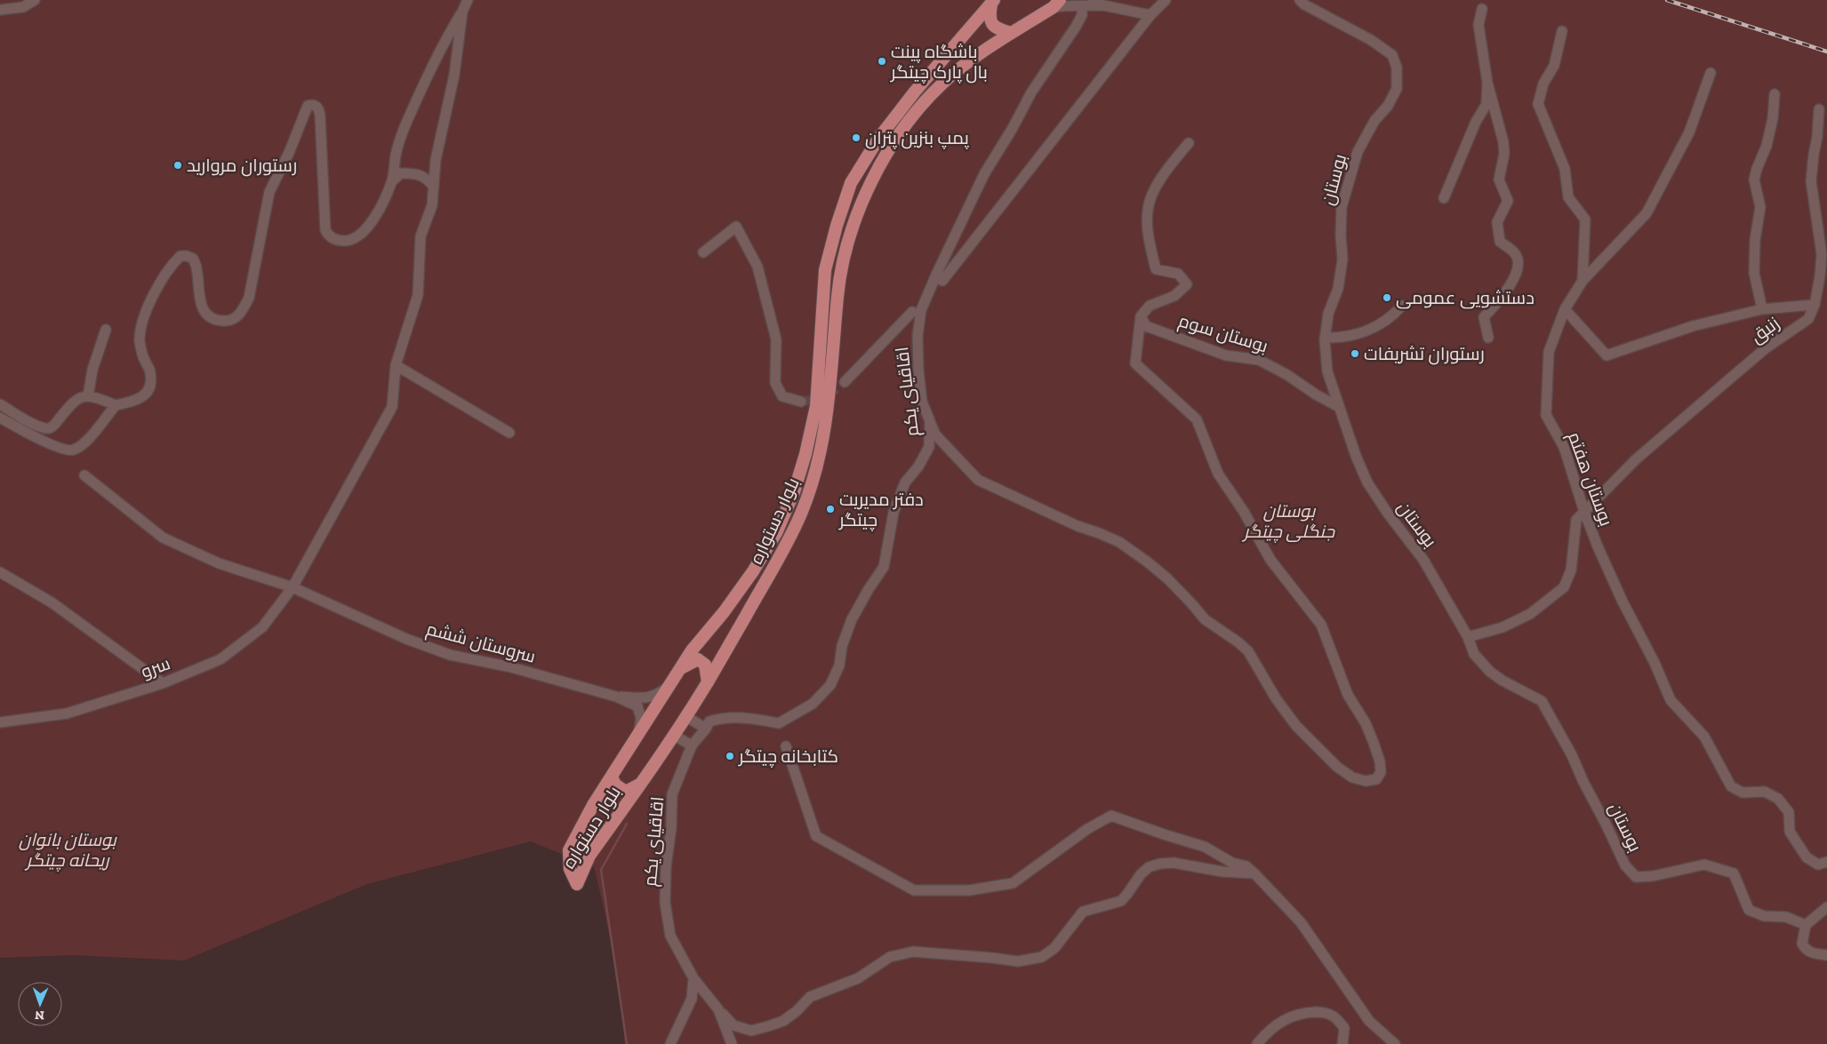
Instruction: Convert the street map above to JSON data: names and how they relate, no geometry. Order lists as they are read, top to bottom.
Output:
{
  "streets": {
    "main road": ["بلوار دستواره"],
    "street": [
      "بوستان",
      "زنبق",
      "بوستان سوم",
      "اقاقیای یکم",
      "بوستان هفتم",
      "سروستان ششم",
      "سرو"
    ]
  },
  "crossings": [
    ["بوستان", "زنبق"],
    ["بوستان", "بوستان سوم"],
    ["زنبق", "بوستان هفتم"],
    ["سروستان ششم", "سرو"]
  ],
  "parks": ["بوستان جنگلی چیتگر", "بوستان بانوان ریحانه چیتگر"],
  "places": [
    "باشگاه پینت بال پارک چیتگر",
    "پمپ بنزین پتران",
    "رستوران مروارید",
    "دستشویی عمومی",
    "رستوران تشریفات",
    "دفتر مدیریت چیتگر",
    "کتابخانه چیتگر"
  ],
  "north": "bottom"
}
